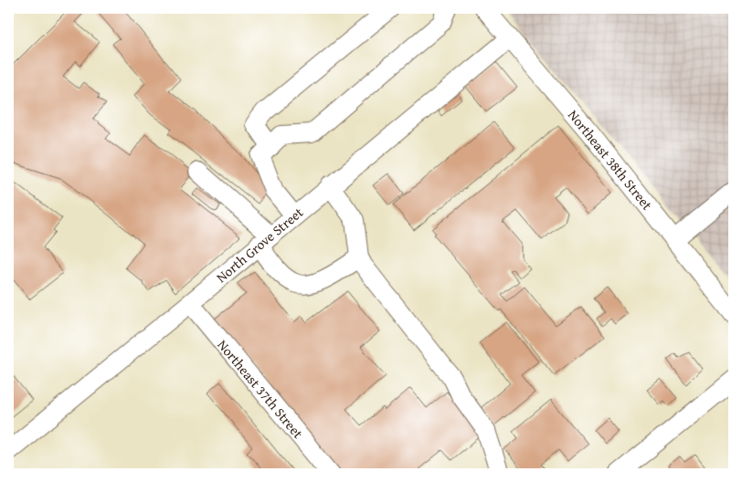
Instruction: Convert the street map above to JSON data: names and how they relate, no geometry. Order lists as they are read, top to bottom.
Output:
{
  "streets": {
    "street": ["Northeast 38th Street", "North Grove Street", "Northeast 37th Street"]
  },
  "crossings": [
    ["Northeast 38th Street", "North Grove Street"],
    ["North Grove Street", "Northeast 37th Street"]
  ]
}
